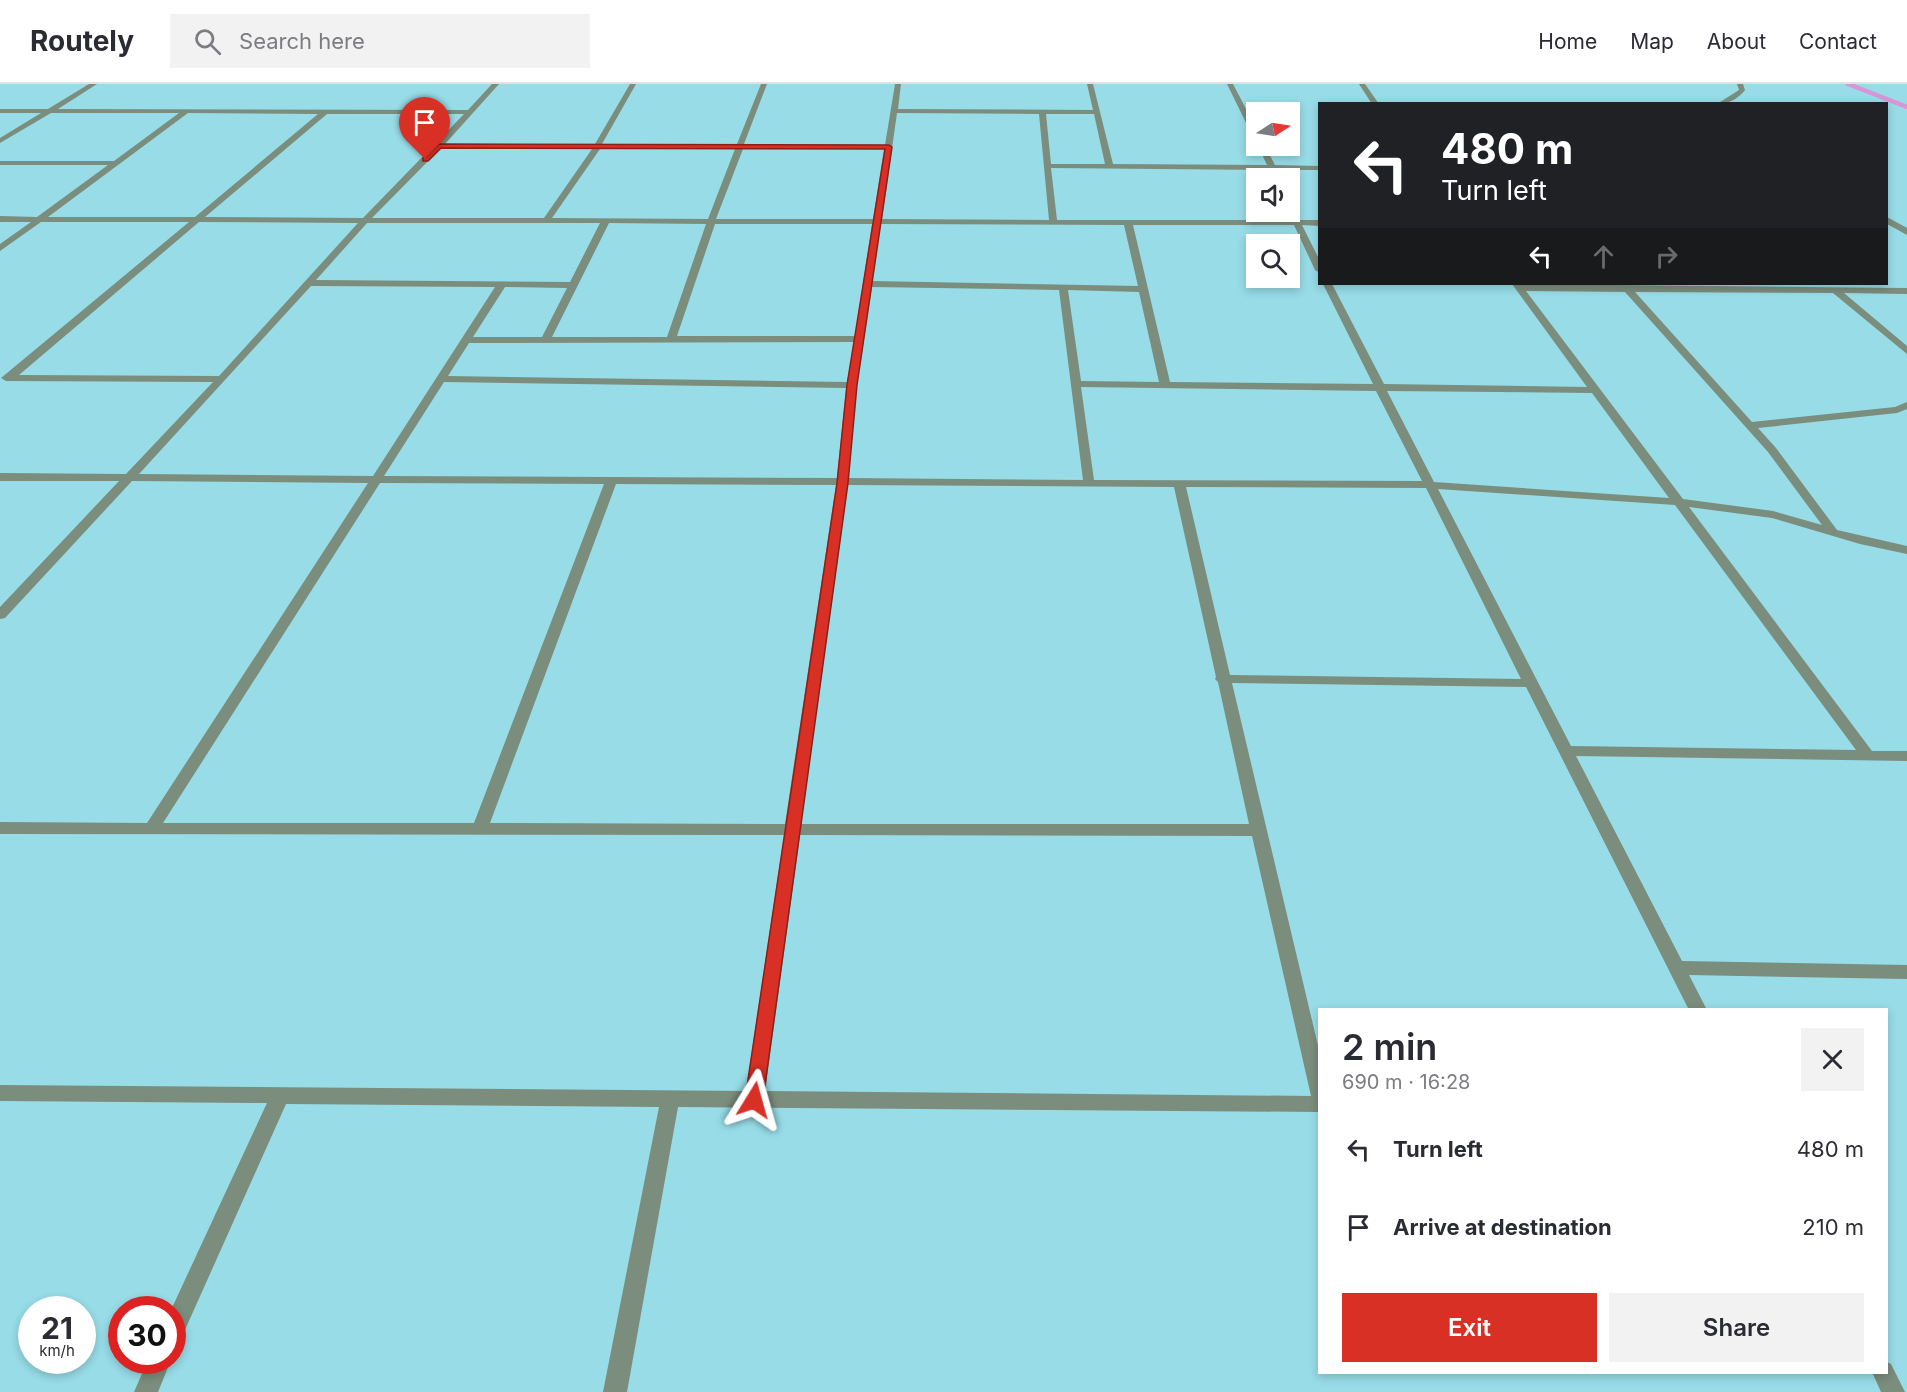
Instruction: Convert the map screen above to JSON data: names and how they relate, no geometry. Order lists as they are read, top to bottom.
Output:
{
  "north": "right",
  "page": {
    "header": "Routely",
    "search": "Search here",
    "nav": [
      "Home",
      "Map",
      "About",
      "Contact"
    ],
    "turn": ["480 m", "Turn left"],
    "heading": ["2 min", "690 m · 16:28"],
    "list": [
      {
        "name": "Turn left",
        "value": "480 m"
      },
      {
        "name": "Arrive at destination",
        "value": "210 m"
      }
    ],
    "buttons": ["Exit", "Share"],
    "speed": "21 km/h",
    "limit": "30"
  }
}
